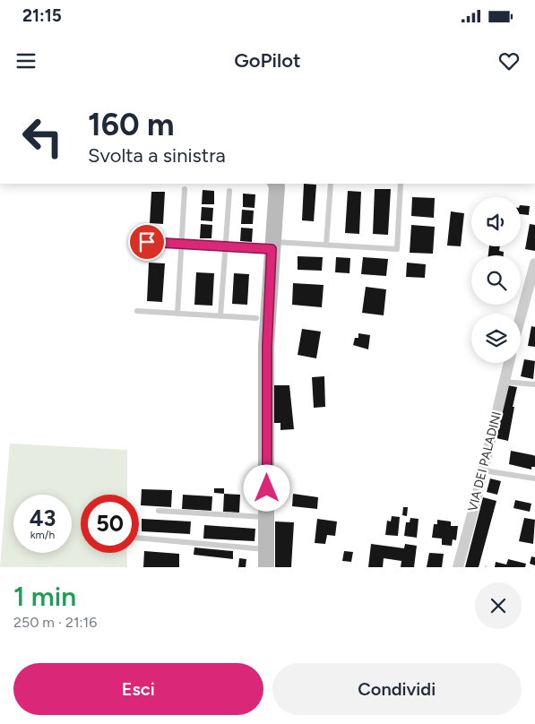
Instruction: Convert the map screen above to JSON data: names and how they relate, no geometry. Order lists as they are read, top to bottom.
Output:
{
  "streets": {
    "street": ["VIA DEI PALADINI"]
  },
  "page": {
    "status": "21:15",
    "header": "GoPilot",
    "turn": ["160 m", "Svolta a sinistra"],
    "speed": "43 km/h",
    "limit": "50",
    "heading": ["1 min", "250 m · 21:16"],
    "buttons": ["Esci", "Condividi"]
  }
}
